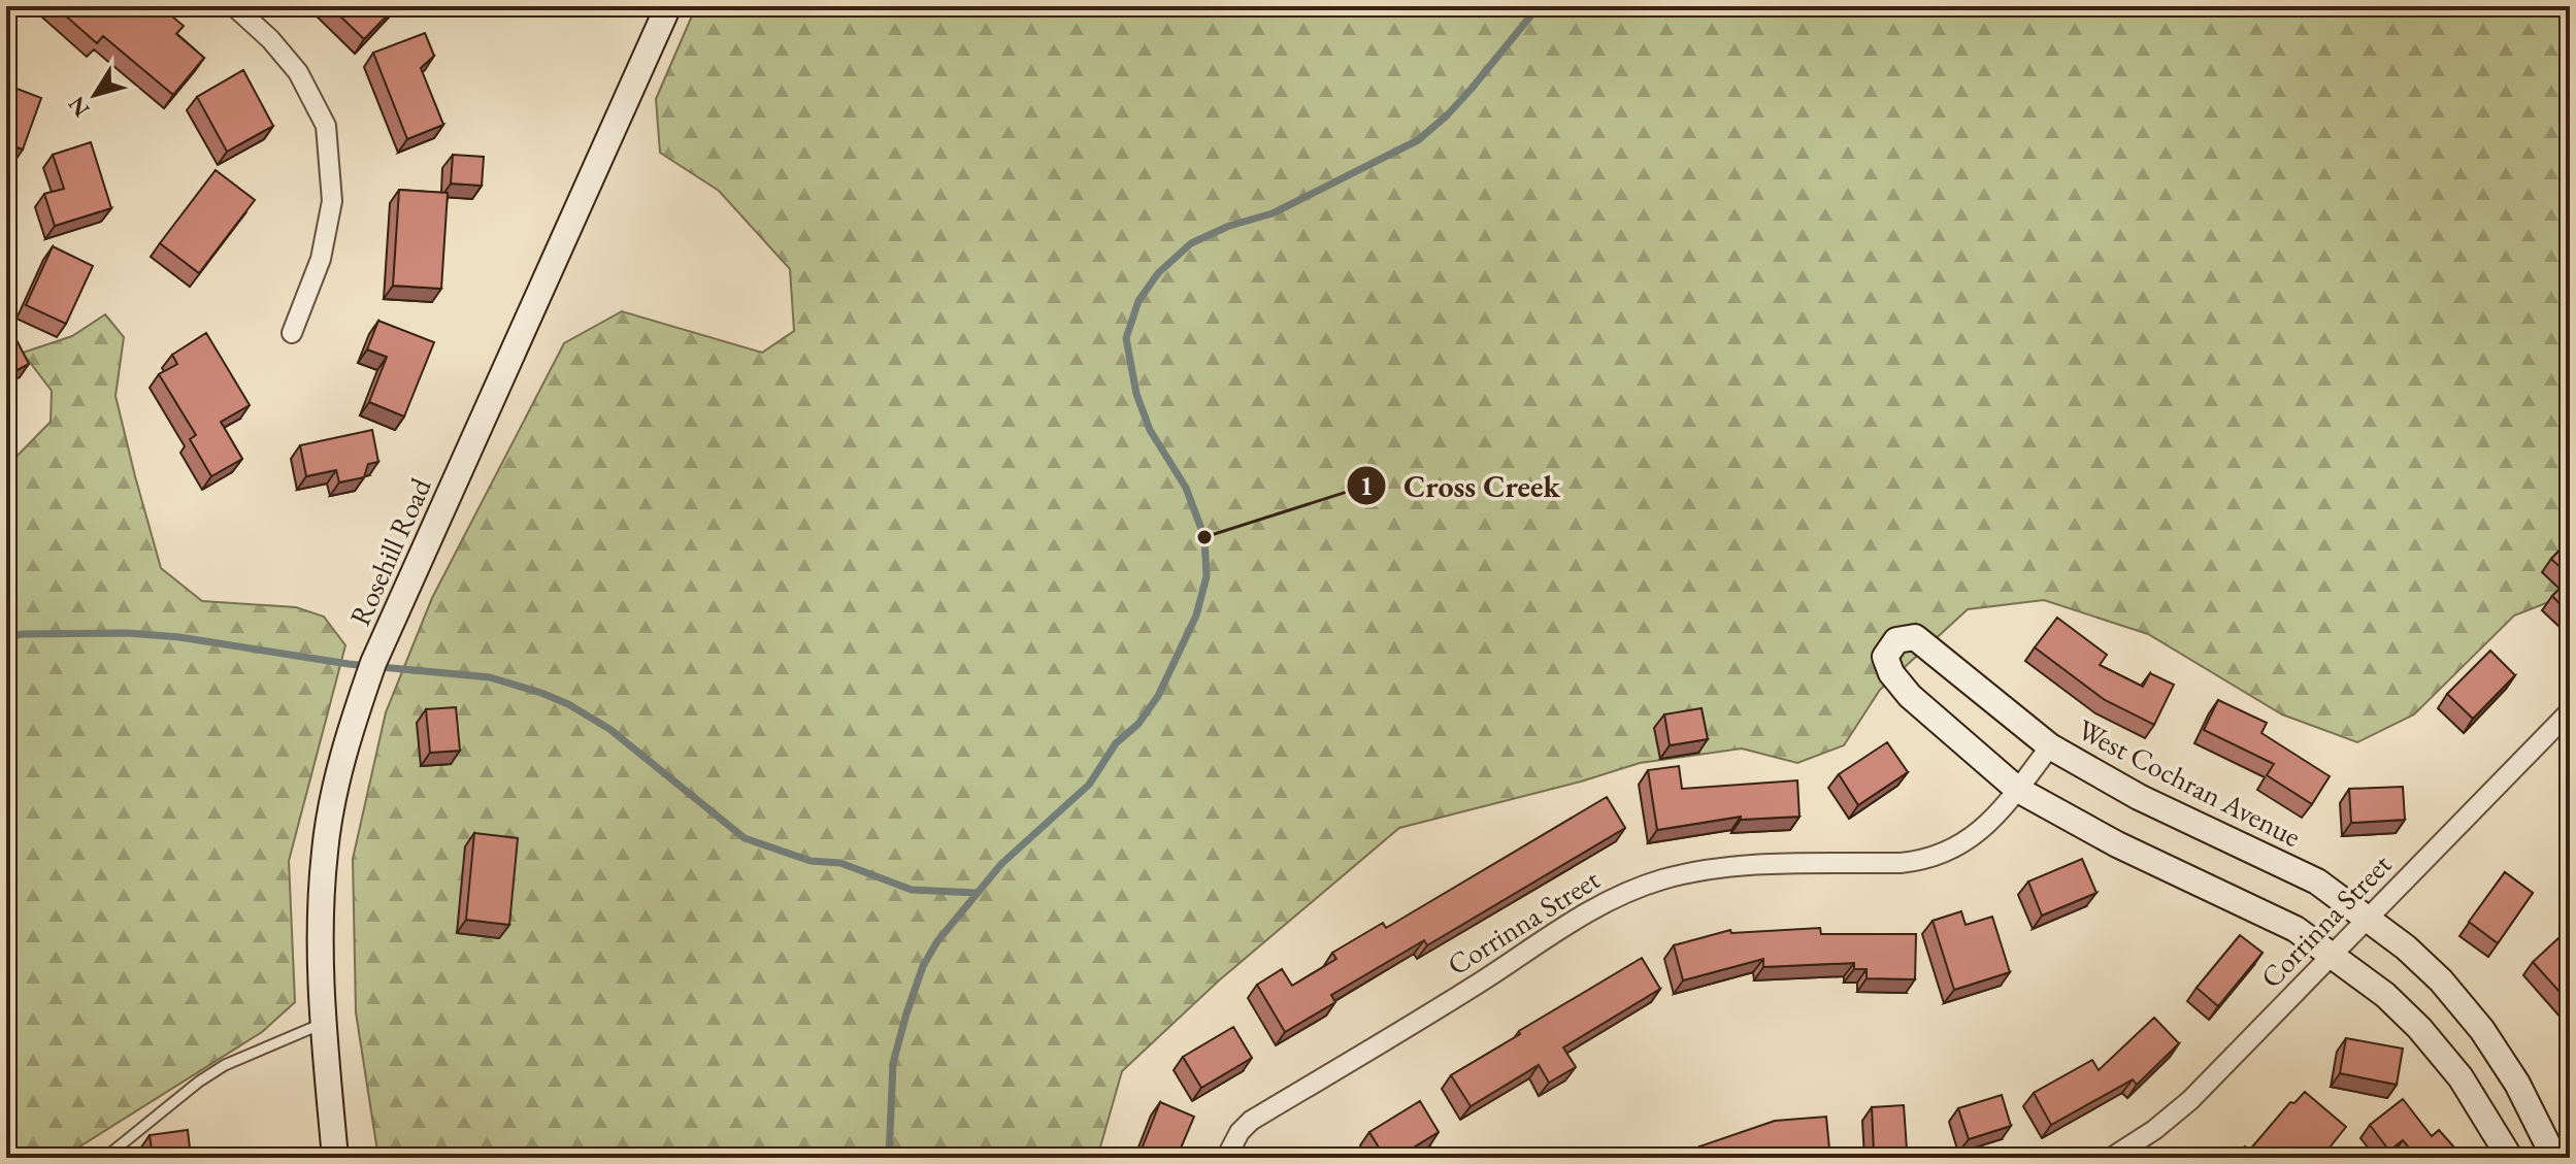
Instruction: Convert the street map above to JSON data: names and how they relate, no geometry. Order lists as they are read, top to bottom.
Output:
{
  "streets": {
    "street": ["Rosehill Road", "West Cochran Avenue", "Corrinna Street"]
  },
  "crossings": [
    ["West Cochran Avenue", "Corrinna Street"]
  ],
  "places": ["Cross Creek"],
  "north": "bottom left"
}
